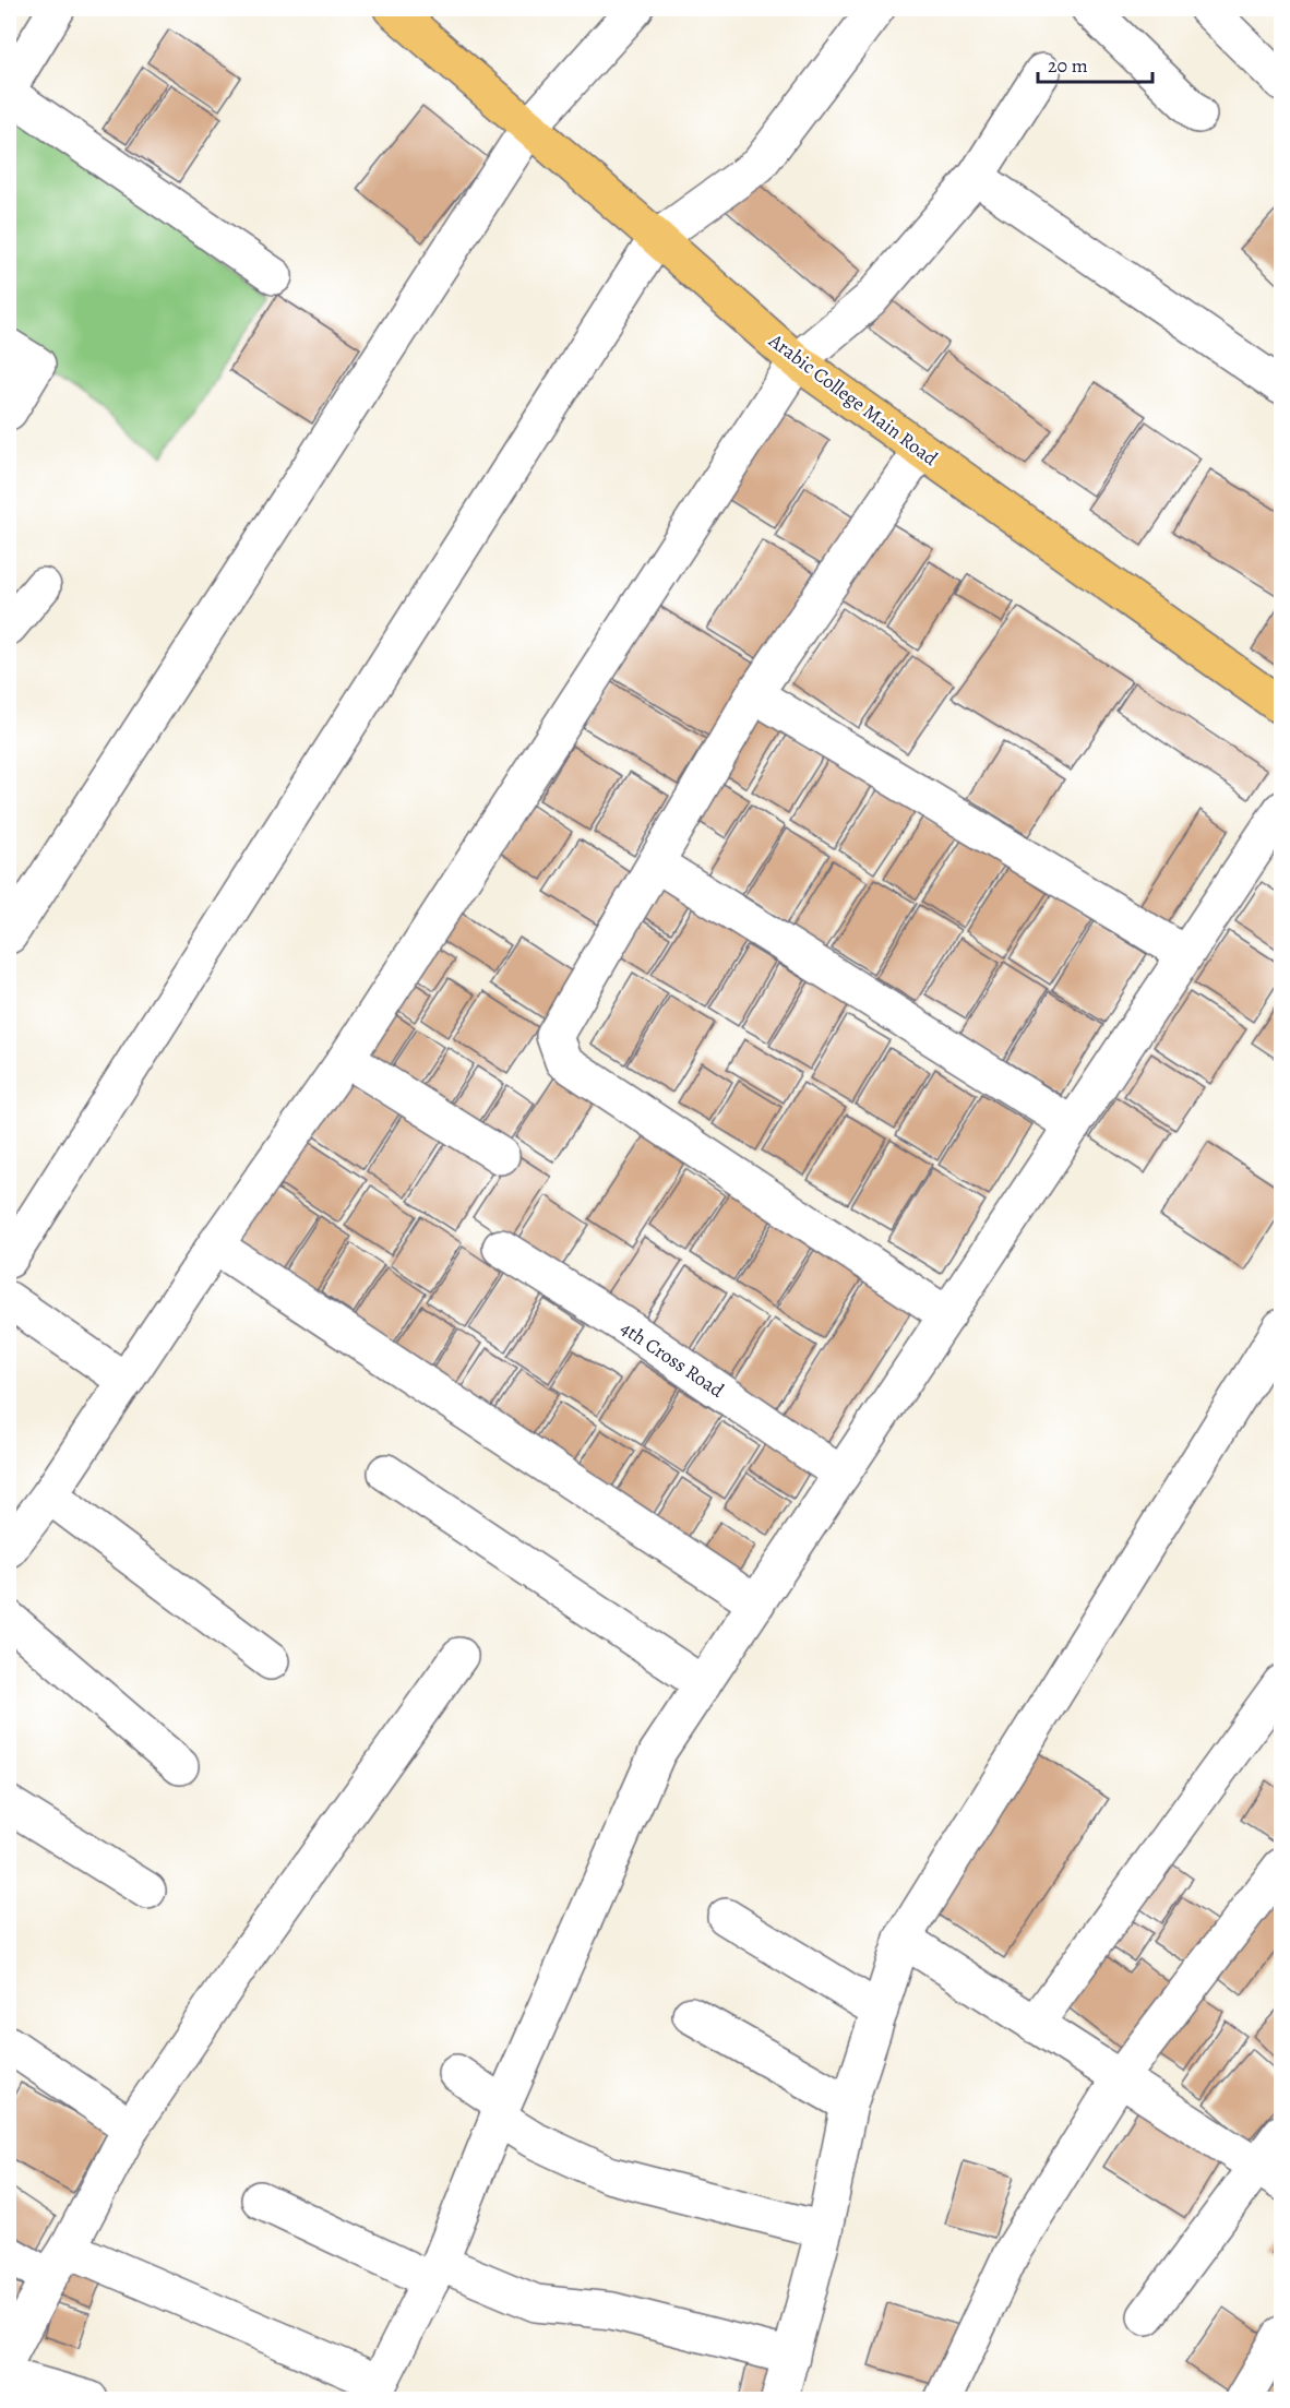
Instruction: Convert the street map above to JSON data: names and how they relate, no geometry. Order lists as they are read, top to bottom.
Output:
{
  "streets": {
    "main road": ["Arabic College Main Road"],
    "street": ["4th Cross Road"]
  },
  "scale_bar": "20 m"
}
